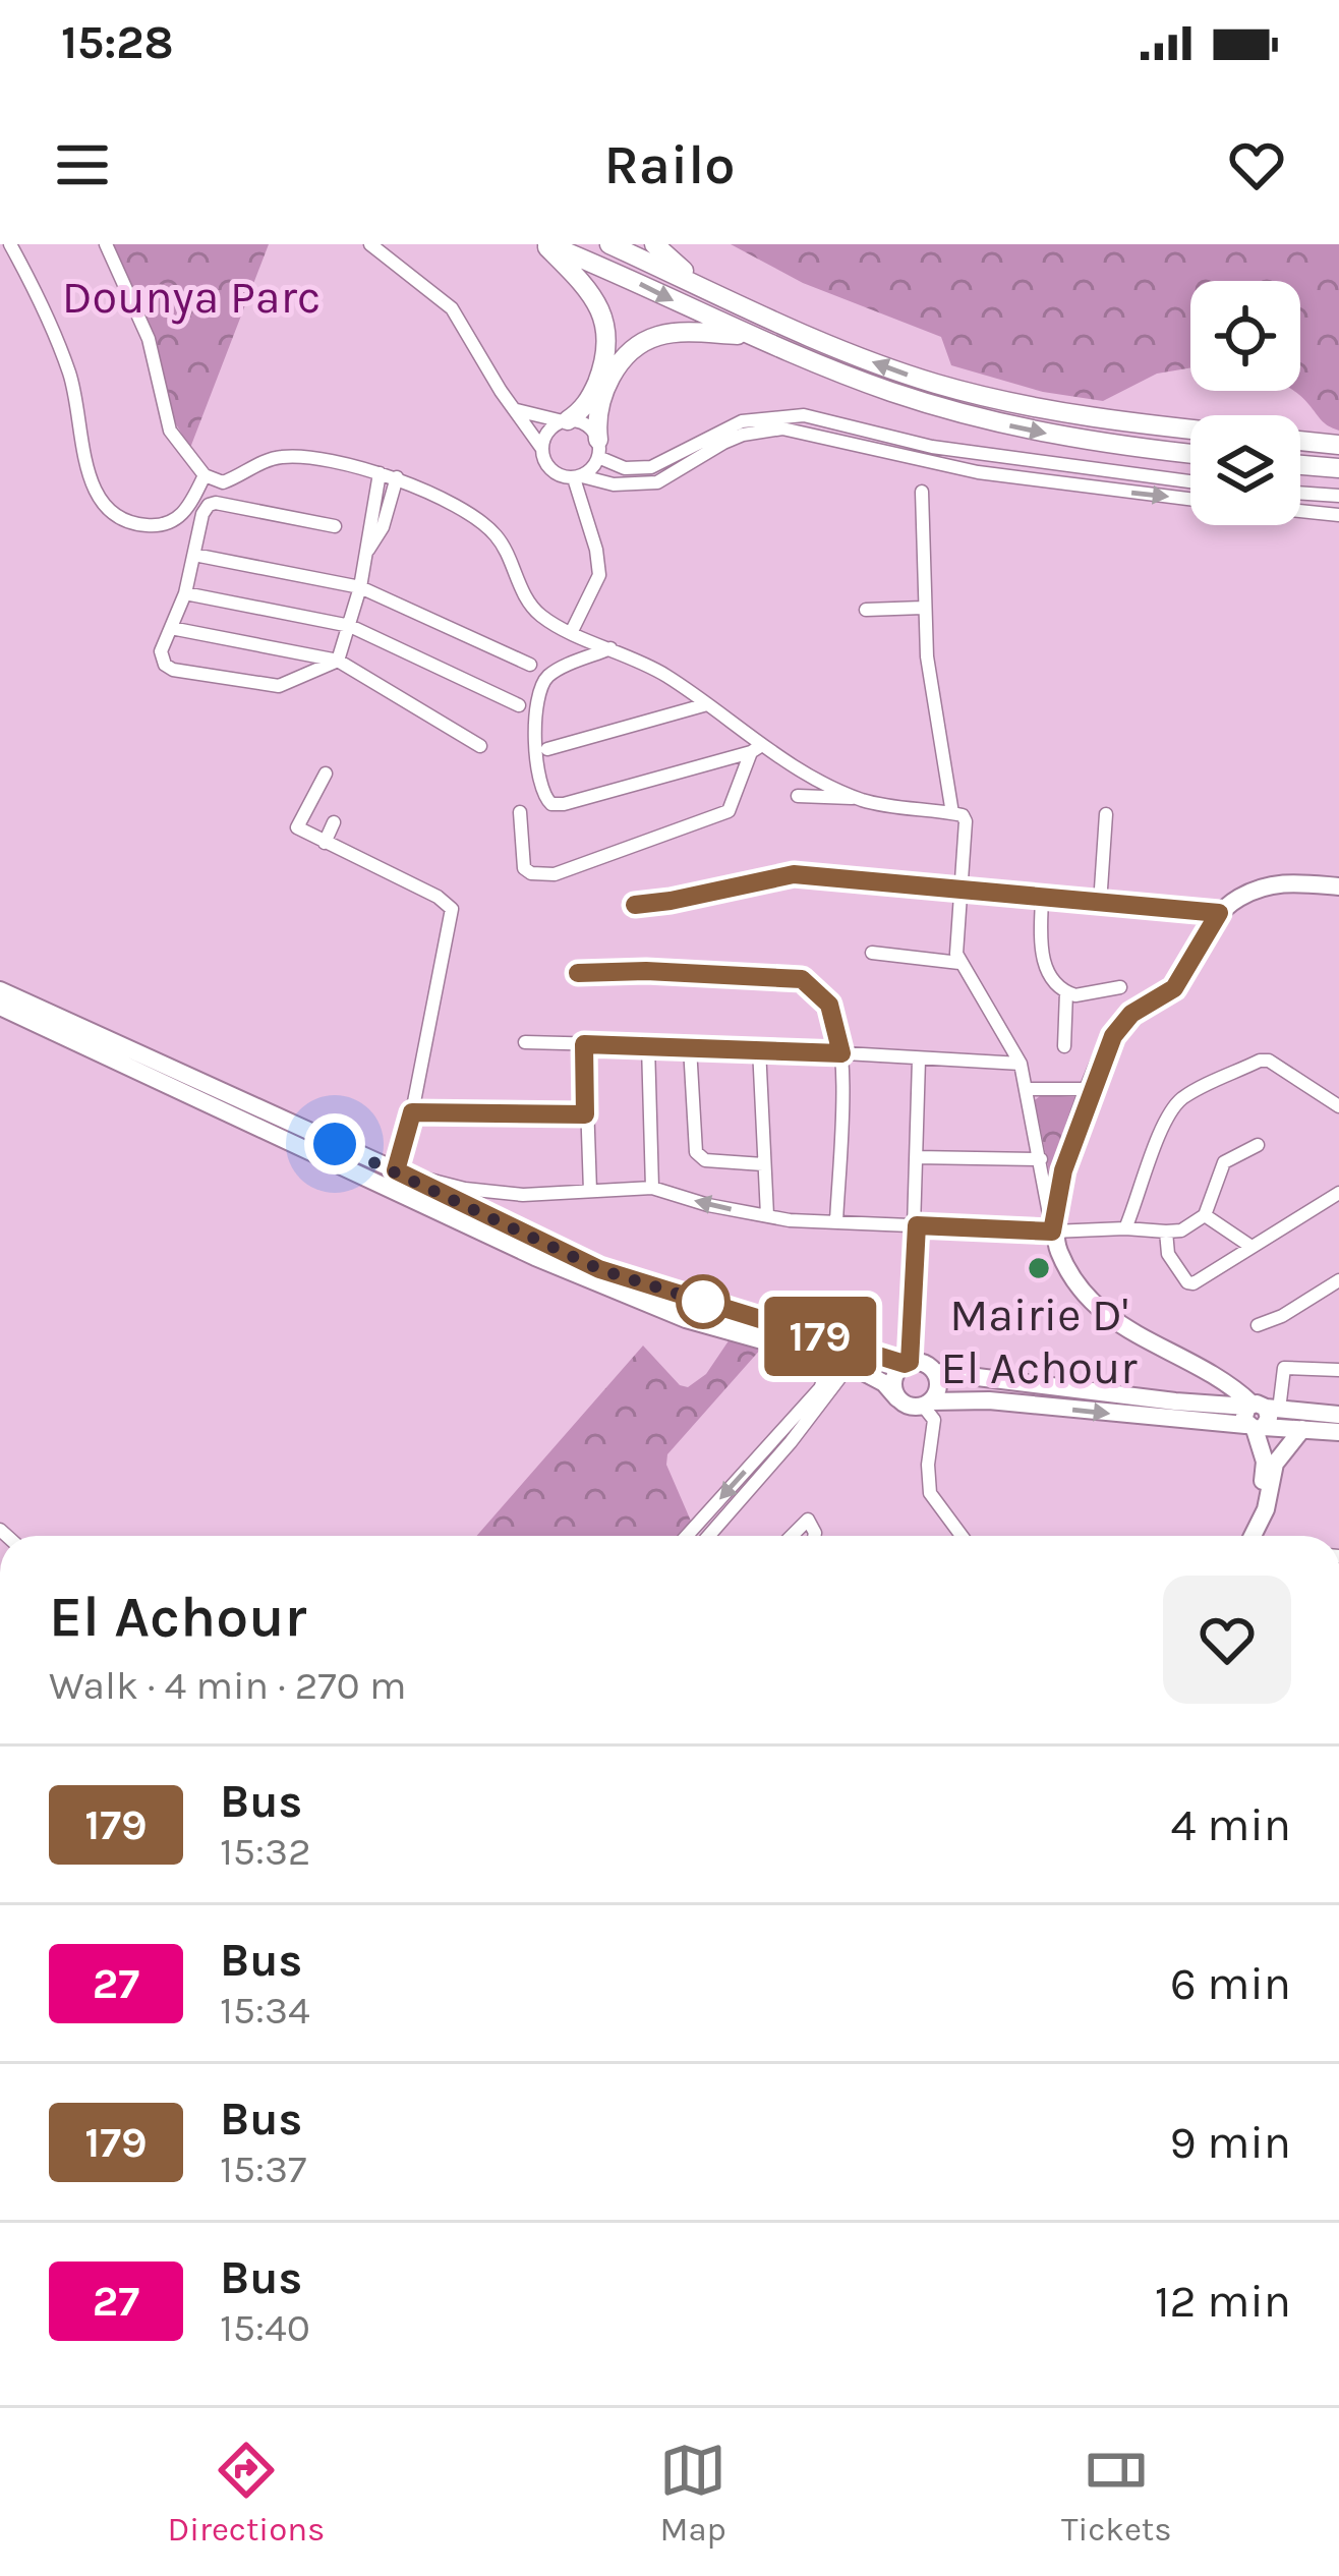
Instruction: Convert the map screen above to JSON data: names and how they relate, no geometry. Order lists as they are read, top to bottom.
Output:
{
  "parks": ["Dounya Parc"],
  "places": ["Mairie D' El Achour"],
  "lines": ["bus line 179"],
  "page": {
    "status": "15:28",
    "header": "Railo",
    "on_map": "179",
    "heading": ["El Achour", "Walk · 4 min · 270 m"],
    "list": [
      {
        "mark": "179",
        "name": "Bus",
        "note": "15:32",
        "value": "4 min"
      },
      {
        "mark": "27",
        "name": "Bus",
        "note": "15:34",
        "value": "6 min"
      },
      {
        "mark": "179",
        "name": "Bus",
        "note": "15:37",
        "value": "9 min"
      },
      {
        "mark": "27",
        "name": "Bus",
        "note": "15:40",
        "value": "12 min"
      }
    ],
    "tabs": ["Directions", "Map", "Tickets"]
  }
}
